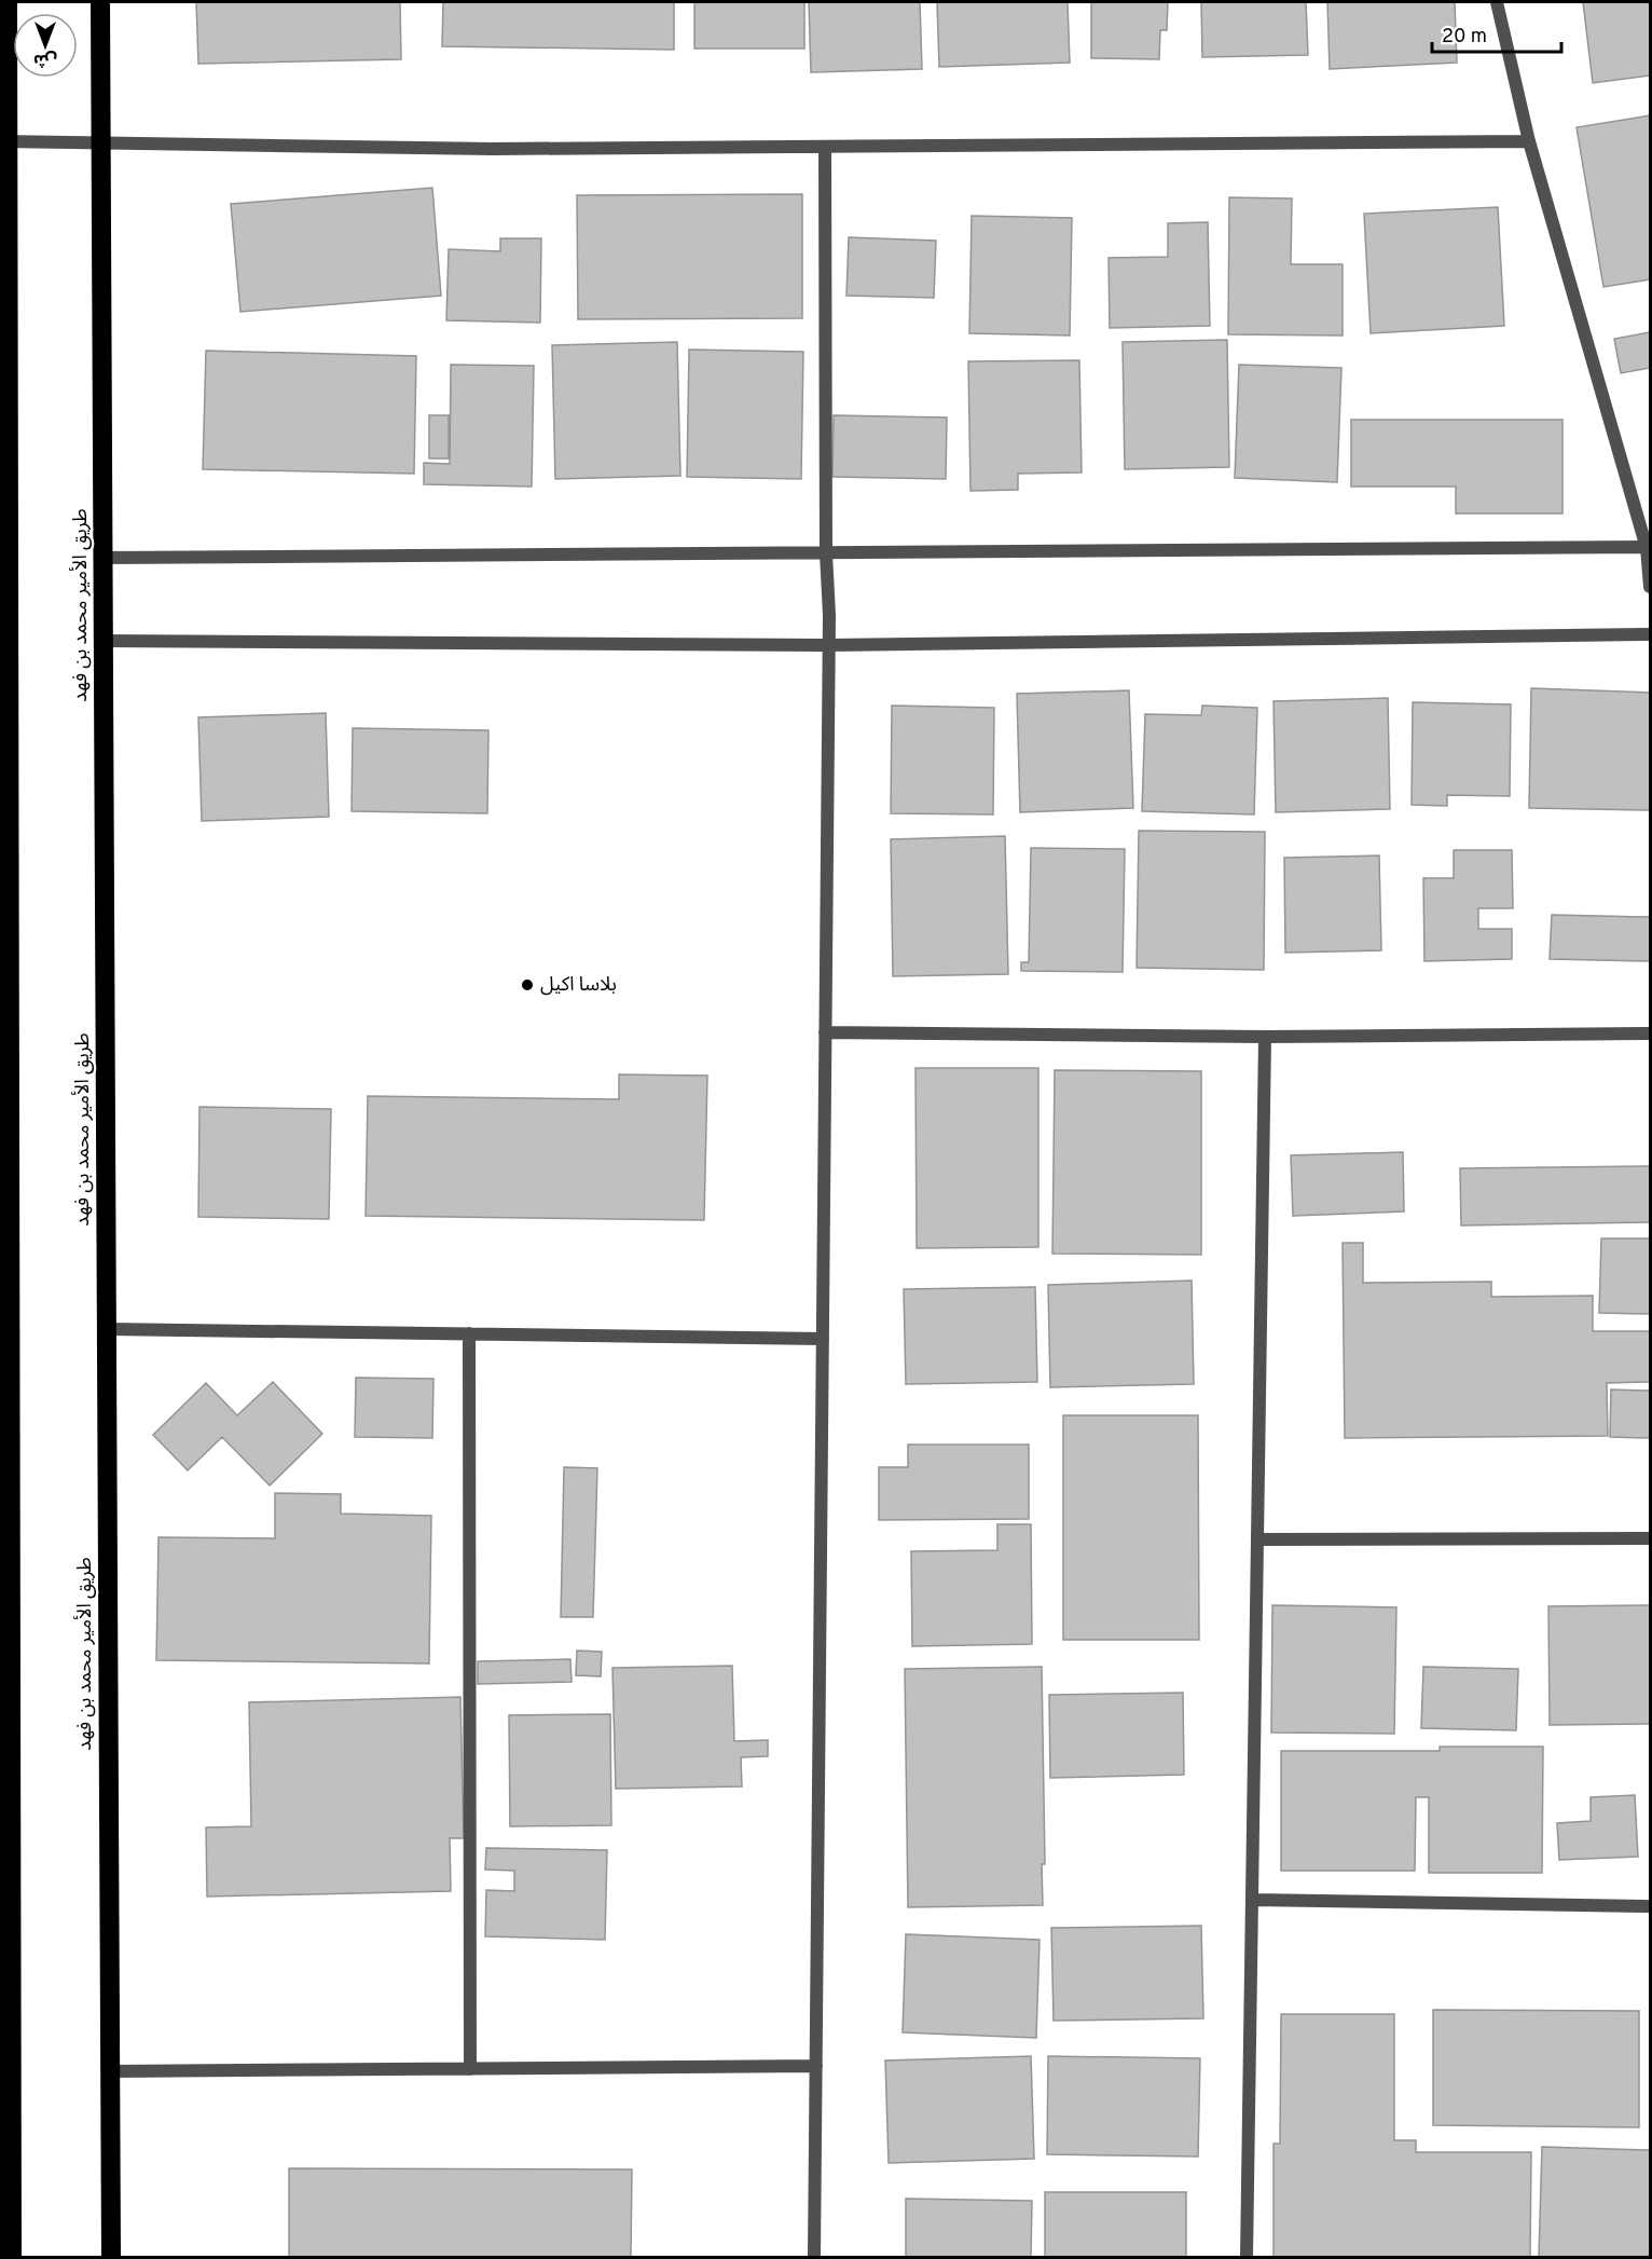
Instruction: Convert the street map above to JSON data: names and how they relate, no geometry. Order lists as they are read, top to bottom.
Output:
{
  "streets": {
    "highway": ["طريق الأمير محمد بن فهد"]
  },
  "places": ["بلاسا اكيل"],
  "scale_bar": "20 m",
  "north": "bottom"
}
